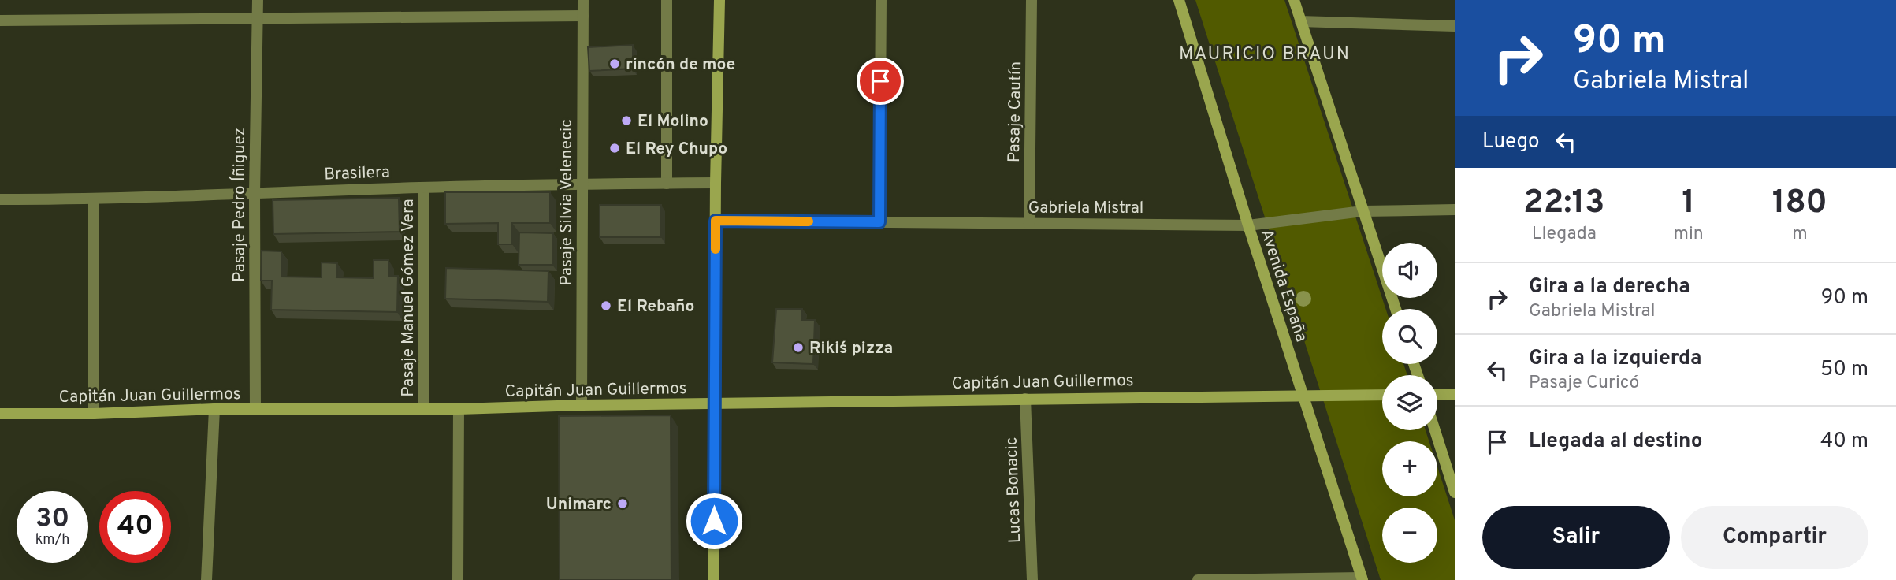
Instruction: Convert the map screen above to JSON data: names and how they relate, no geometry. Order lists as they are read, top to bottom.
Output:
{
  "streets": {
    "street": [
      "Pasaje Cautín",
      "Brasilera",
      "Pasaje Silvia Velenecic",
      "Pasaje Pedro Íñiguez",
      "Gabriela Mistral",
      "Avenida España",
      "Pasaje Manuel Gómez Vera",
      "Capitán Juan Guillermos",
      "Lucas Bonacic"
    ]
  },
  "crossings": [
    ["Pasaje Cautín", "Gabriela Mistral"],
    ["Brasilera", "Pasaje Silvia Velenecic"],
    ["Brasilera", "Pasaje Pedro Íñiguez"],
    ["Brasilera", "Pasaje Manuel Gómez Vera"],
    ["Pasaje Silvia Velenecic", "Capitán Juan Guillermos"],
    ["Pasaje Pedro Íñiguez", "Capitán Juan Guillermos"],
    ["Gabriela Mistral", "Avenida España"],
    ["Avenida España", "Capitán Juan Guillermos"],
    ["Pasaje Manuel Gómez Vera", "Capitán Juan Guillermos"],
    ["Capitán Juan Guillermos", "Lucas Bonacic"]
  ],
  "districts": ["MAURICIO BRAUN"],
  "places": [
    "rincón de moe",
    "El Molino",
    "El Rey Chupo",
    "El Rebaño",
    "Riki´s pizza",
    "Unimarc"
  ],
  "page": {
    "turn": ["90 m", "Gabriela Mistral"],
    "then": "Luego",
    "eta": [
      "22:13",
      "Llegada",
      "1",
      "min",
      "180",
      "m"
    ],
    "map_buttons": ["+", "−"],
    "list": [
      {
        "name": "Gira a la derecha",
        "note": "Gabriela Mistral",
        "value": "90 m"
      },
      {
        "name": "Gira a la izquierda",
        "note": "Pasaje Curicó",
        "value": "50 m"
      },
      {
        "name": "Llegada al destino",
        "value": "40 m"
      }
    ],
    "speed": "30 km/h",
    "limit": "40",
    "buttons": ["Salir", "Compartir"]
  }
}
